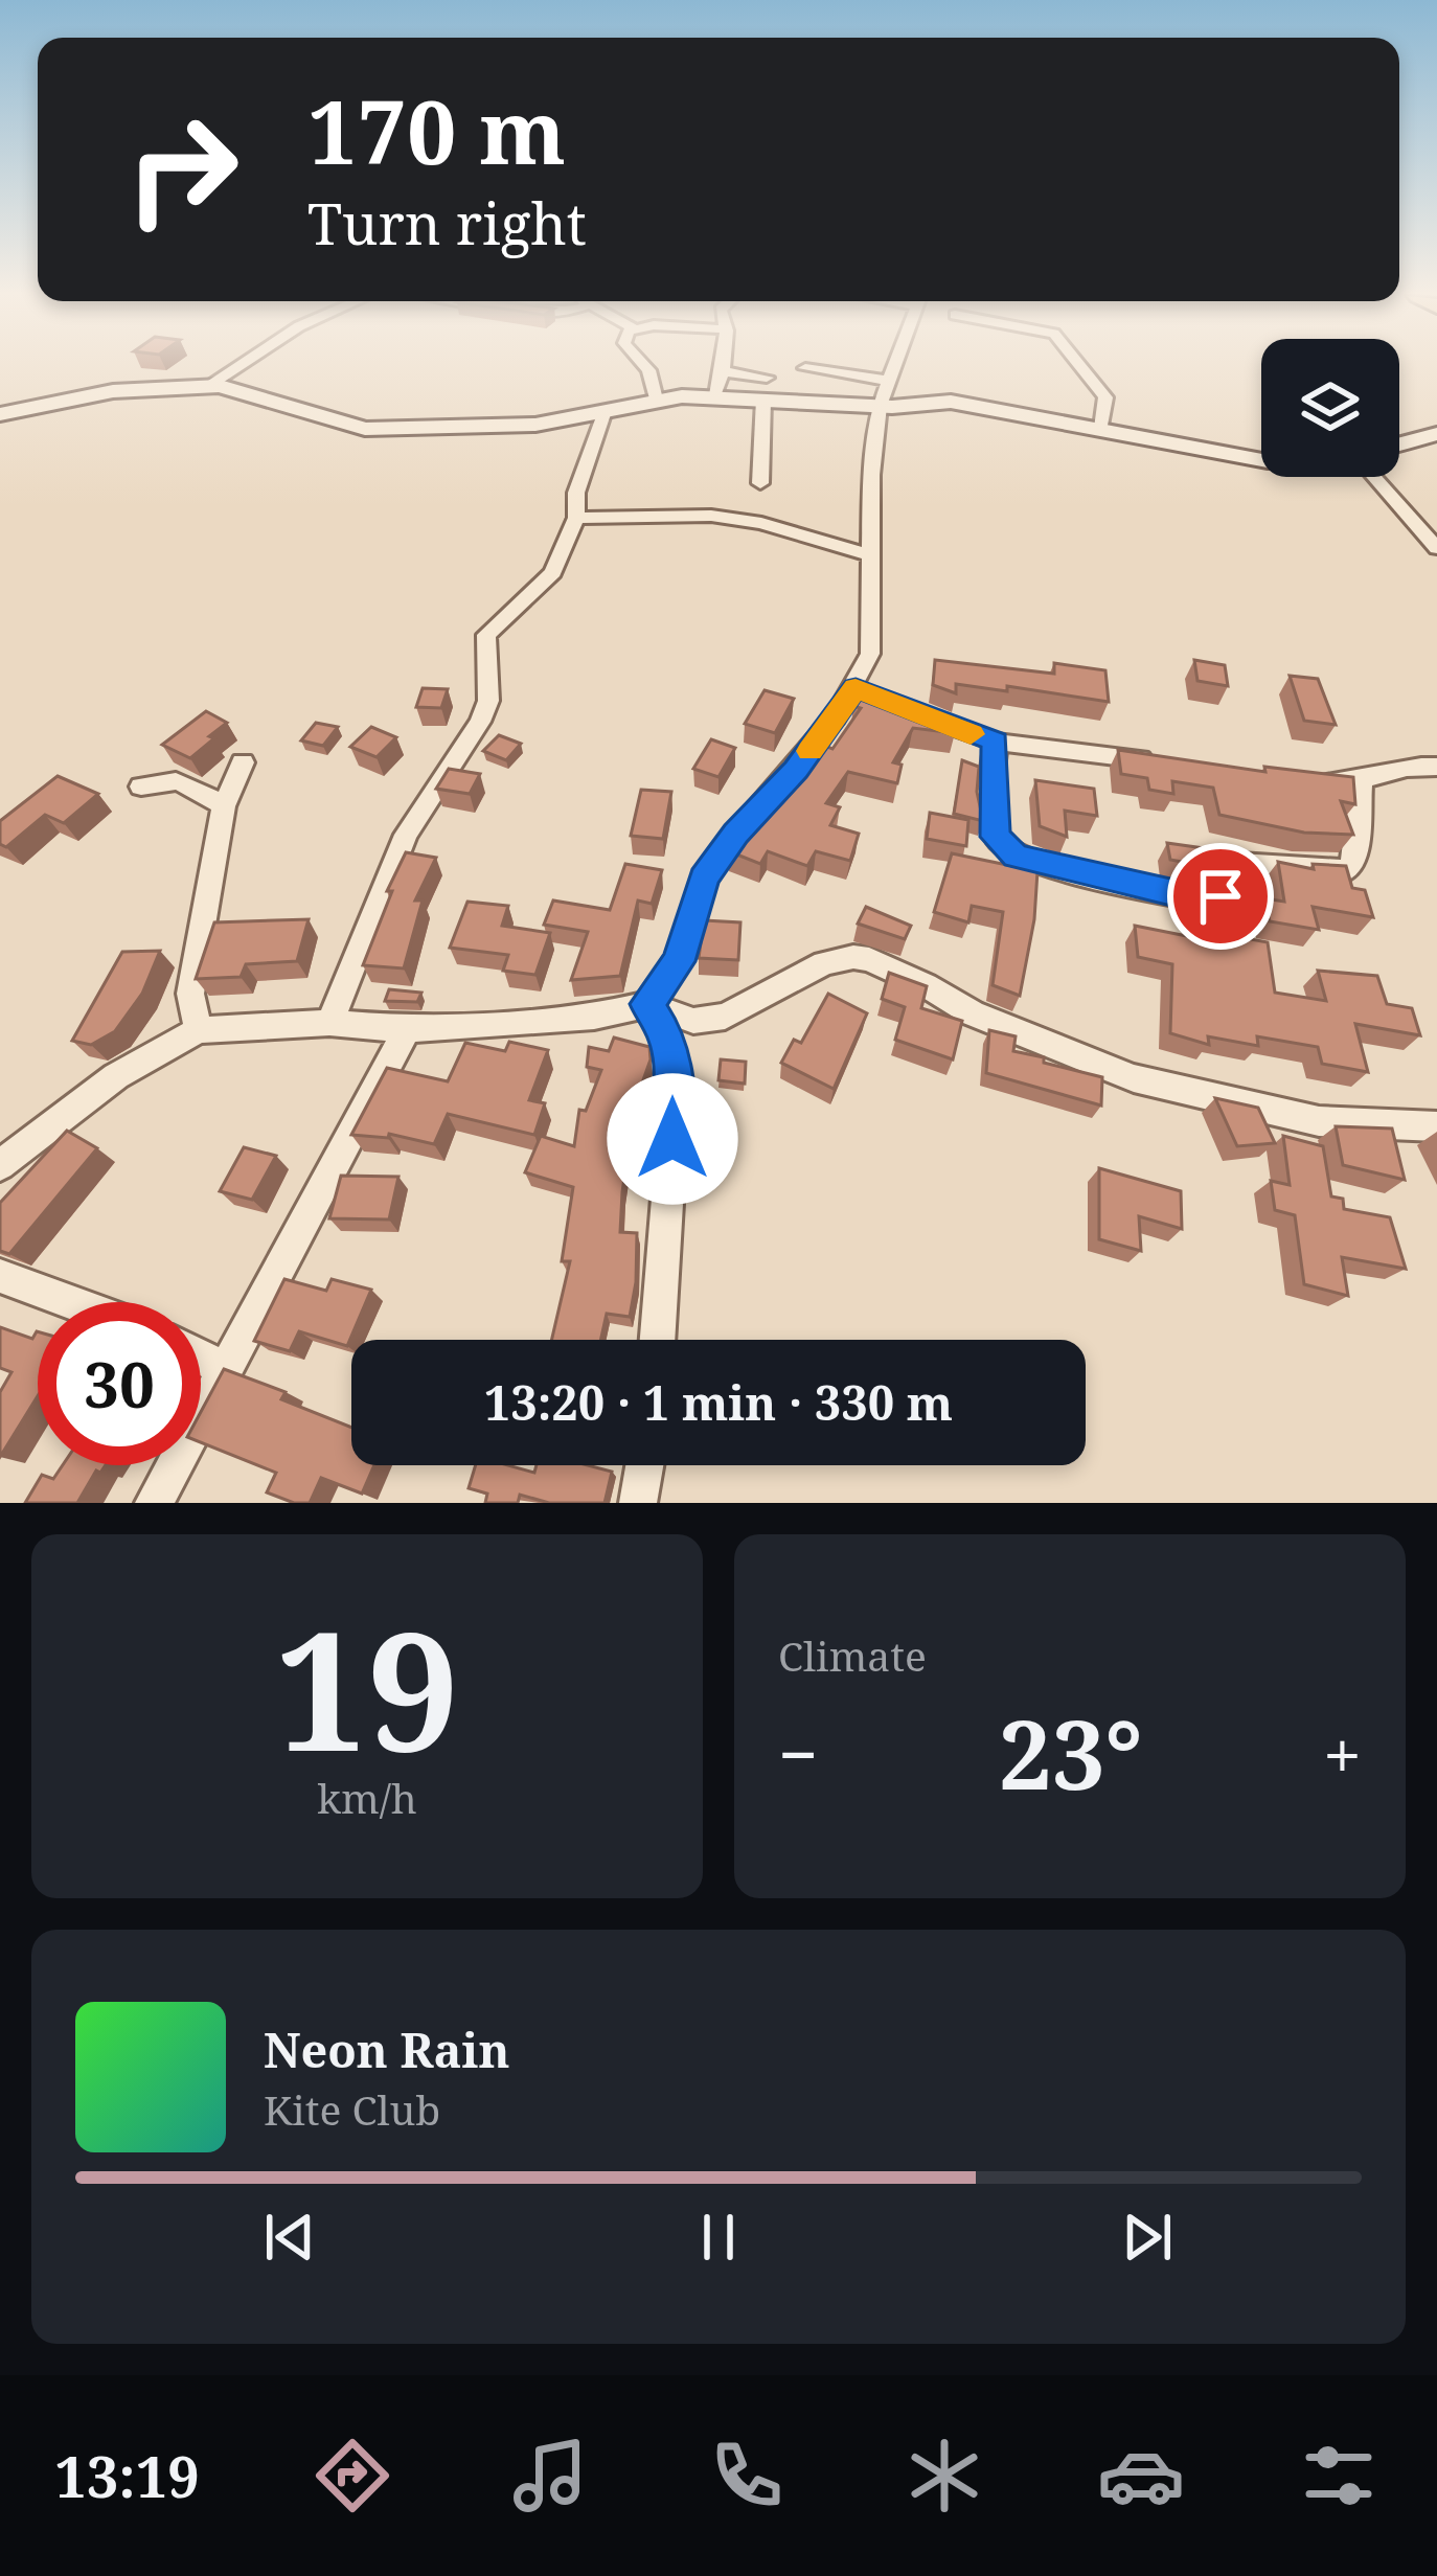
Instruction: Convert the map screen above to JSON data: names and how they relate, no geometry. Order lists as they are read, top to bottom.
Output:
{
  "page": {
    "turn": ["170 m", "Turn right"],
    "limit": "30",
    "trip": "13:20 · 1 min · 330 m",
    "tile": [
      ["19", "km/h"],
      "Climate"
    ],
    "heat": ["−", "23°", "+"],
    "song": ["Neon Rain", "Kite Club"],
    "tabs": "13:19"
  }
}
